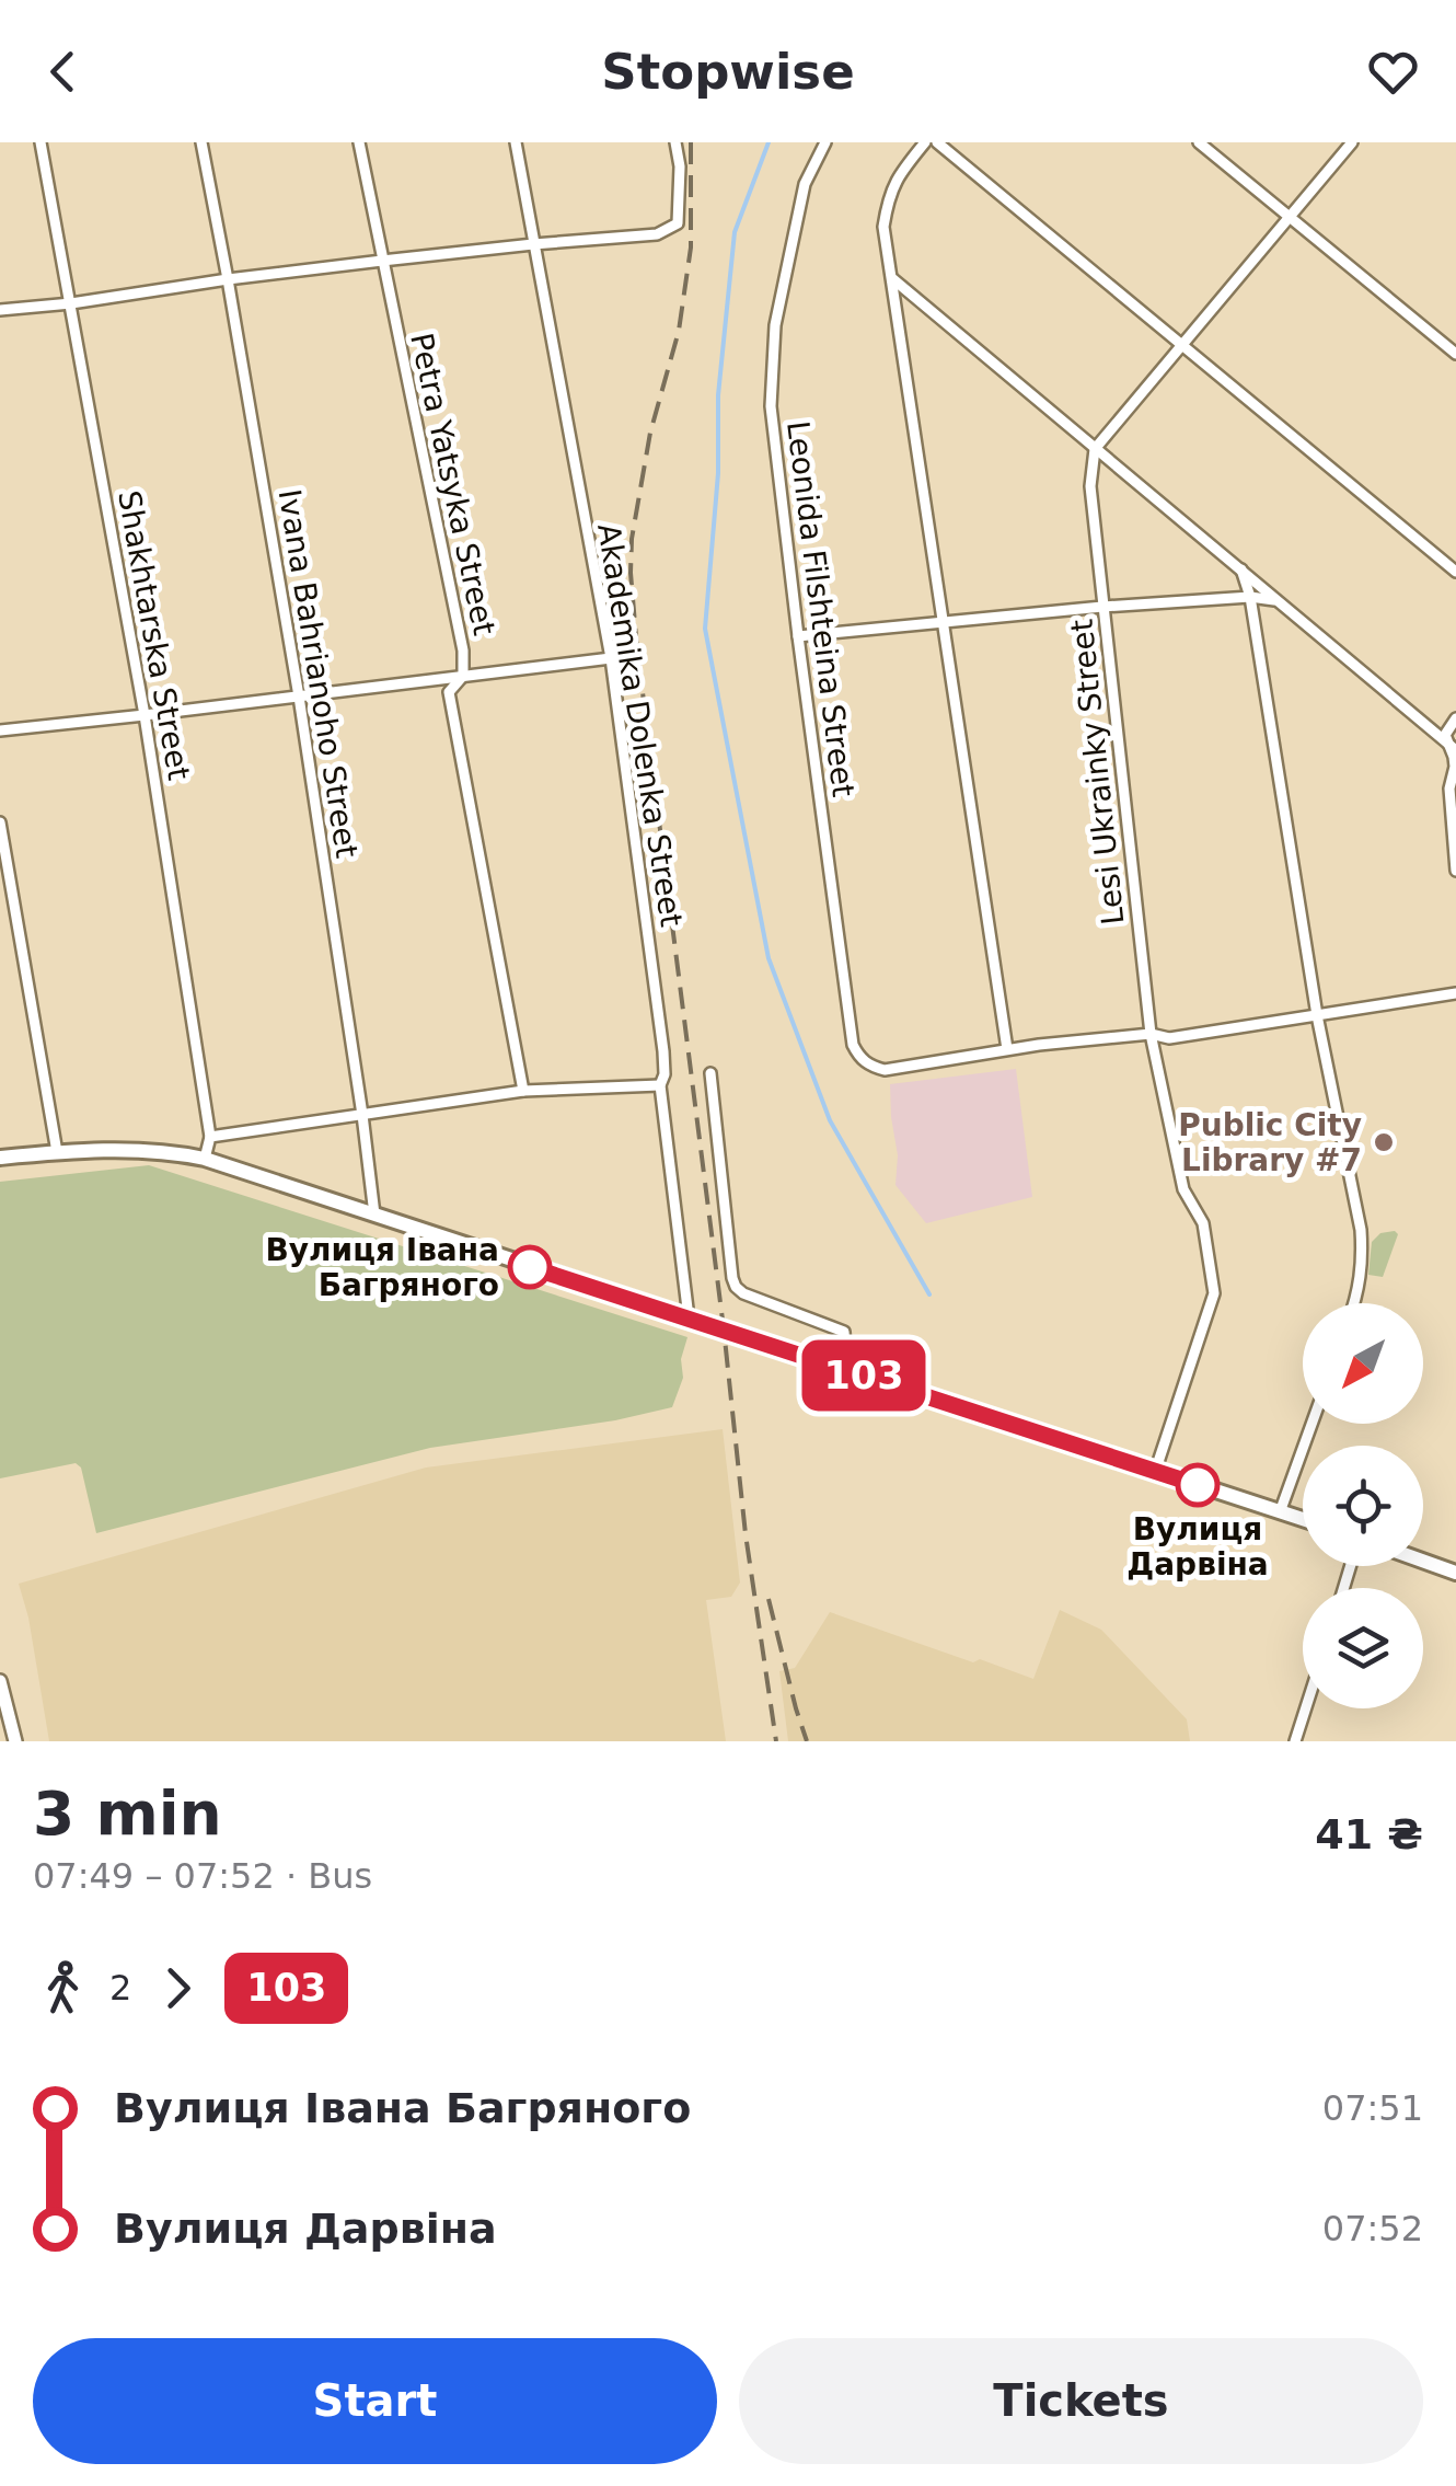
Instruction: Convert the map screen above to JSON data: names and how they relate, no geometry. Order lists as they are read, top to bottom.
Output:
{
  "streets": {
    "street": [
      "Petra Yatsyka Street",
      "Leonida Filshteina Street",
      "Shakhtarska Street",
      "Ivana Bahrianoho Street",
      "Akademika Dolenka Street",
      "Lesi Ukrainky Street"
    ]
  },
  "places": ["Public City Library #7", "Вулиця Івана Багряного", "Вулиця Дарвіна"],
  "lines": ["bus line 103"],
  "north": "bottom left",
  "page": {
    "header": "Stopwise",
    "on_map": "103",
    "heading": ["3 min", "07:49 – 07:52 · Bus", "41 ₴"],
    "legs": ["2", "103"],
    "list": [
      {
        "name": "Вулиця Івана Багряного",
        "value": "07:51"
      },
      {
        "name": "Вулиця Дарвіна",
        "value": "07:52"
      }
    ],
    "buttons": ["Start", "Tickets"]
  }
}
